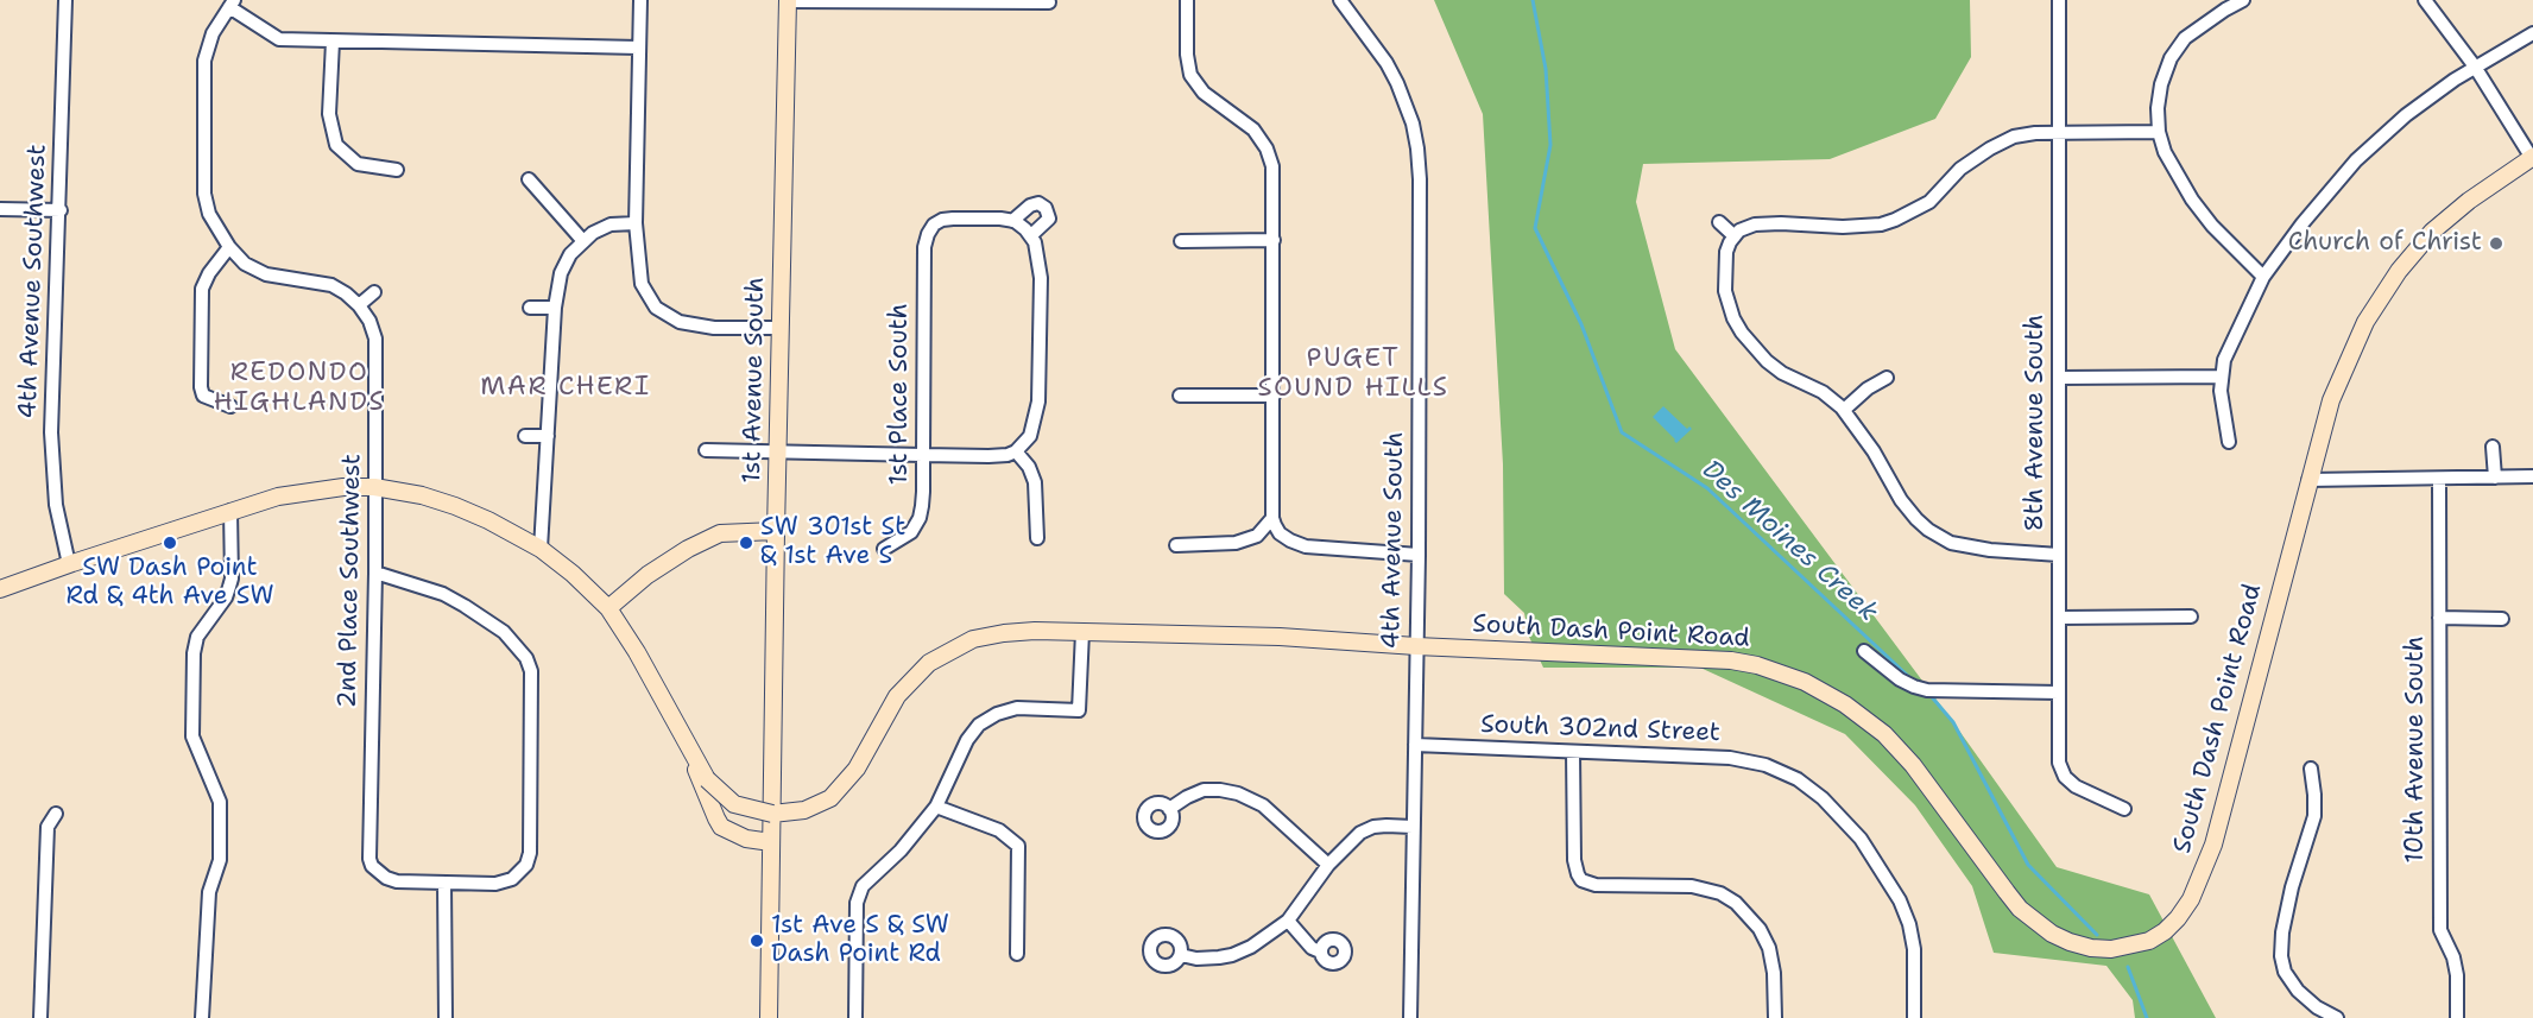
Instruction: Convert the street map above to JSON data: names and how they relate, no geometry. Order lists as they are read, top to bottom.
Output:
{
  "streets": {
    "main road": ["1st Avenue South", "South Dash Point Road"],
    "street": [
      "4th Avenue Southwest",
      "1st Place South",
      "8th Avenue South",
      "4th Avenue South",
      "2nd Place Southwest",
      "South 302nd Street",
      "10th Avenue South"
    ]
  },
  "crossings": [
    ["4th Avenue South", "South Dash Point Road"],
    ["4th Avenue South", "South 302nd Street"]
  ],
  "districts": ["PUGET SOUND HILLS", "REDONDO HIGHLANDS", "MAR CHERI"],
  "water": ["Des Moines Creek"],
  "places": [
    "Church of Christ",
    "SW Dash Point Rd & 4th Ave SW",
    "SW 301st St & 1st Ave S",
    "1st Ave S & SW Dash Point Rd"
  ]
}
